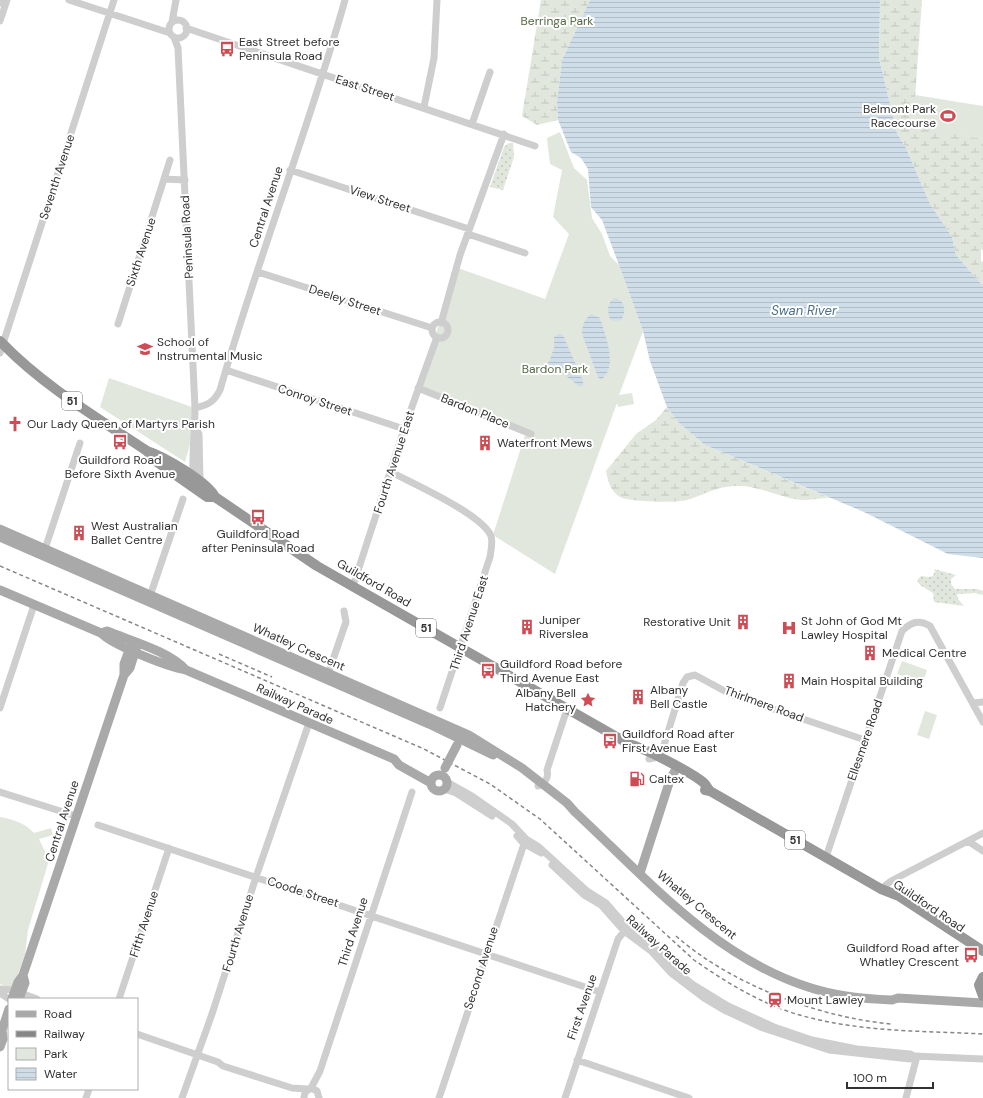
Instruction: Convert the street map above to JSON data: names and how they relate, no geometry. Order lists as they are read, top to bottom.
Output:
{
  "streets": {
    "highway": ["51", "Guildford Road"],
    "main road": ["Central Avenue", "Whatley Crescent", "Railway Parade"],
    "street": [
      "East Street",
      "Seventh Avenue",
      "View Street",
      "Peninsula Road",
      "Sixth Avenue",
      "Deeley Street",
      "Conroy Street",
      "Bardon Place",
      "Fourth Avenue East",
      "Third Avenue East",
      "Thirlmere Road",
      "Ellesmere Road",
      "Coode Street",
      "Fifth Avenue",
      "Third Avenue",
      "Fourth Avenue",
      "Second Avenue",
      "First Avenue"
    ]
  },
  "crossings": [
    ["East Street", "Central Avenue"],
    ["East Street", "Peninsula Road"],
    ["Seventh Avenue", "Guildford Road"],
    ["View Street", "Central Avenue"],
    ["Central Avenue", "Peninsula Road"],
    ["Central Avenue", "Deeley Street"],
    ["Central Avenue", "Conroy Street"],
    ["Central Avenue", "Railway Parade"],
    ["Peninsula Road", "Guildford Road"],
    ["Deeley Street", "Fourth Avenue East"],
    ["Conroy Street", "Fourth Avenue East"],
    ["Bardon Place", "Fourth Avenue East"],
    ["Fourth Avenue East", "Guildford Road"],
    ["Fourth Avenue East", "Third Avenue East"],
    ["Guildford Road", "Third Avenue East"],
    ["Guildford Road", "Thirlmere Road"],
    ["Guildford Road", "Ellesmere Road"],
    ["Railway Parade", "Fourth Avenue"],
    ["Railway Parade", "Second Avenue"],
    ["Railway Parade", "First Avenue"],
    ["Thirlmere Road", "Ellesmere Road"],
    ["Coode Street", "Fifth Avenue"],
    ["Coode Street", "Third Avenue"],
    ["Coode Street", "Fourth Avenue"],
    ["Coode Street", "Second Avenue"],
    ["Coode Street", "First Avenue"]
  ],
  "water": ["Swan River"],
  "parks": ["Berringa Park", "Bardon Park"],
  "places": {
    "bus stop": [
      "East Street before Peninsula Road",
      "Guildford Road Before Sixth Avenue",
      "Guildford Road after Peninsula Road",
      "Guildford Road before Third Avenue East",
      "Guildford Road after First Avenue East",
      "Guildford Road after Whatley Crescent"
    ],
    "sports": ["Belmont Park Racecourse"],
    "school or university": ["School of Instrumental Music"],
    "church": ["Our Lady Queen of Martyrs Parish"],
    "building": [
      "Waterfront Mews",
      "West Australian Ballet Centre",
      "Restorative Unit",
      "Juniper Riverslea",
      "Medical Centre",
      "Main Hospital Building",
      "Albany Bell Castle"
    ],
    "hospital": ["St John of God Mt Lawley Hospital"],
    "place": ["Albany Bell Hatchery"],
    "fuel station": ["Caltex"],
    "station": ["Mount Lawley"]
  },
  "legend": [
    "Road",
    "Railway",
    "Park",
    "Water"
  ],
  "scale_bar": "100 m"
}
